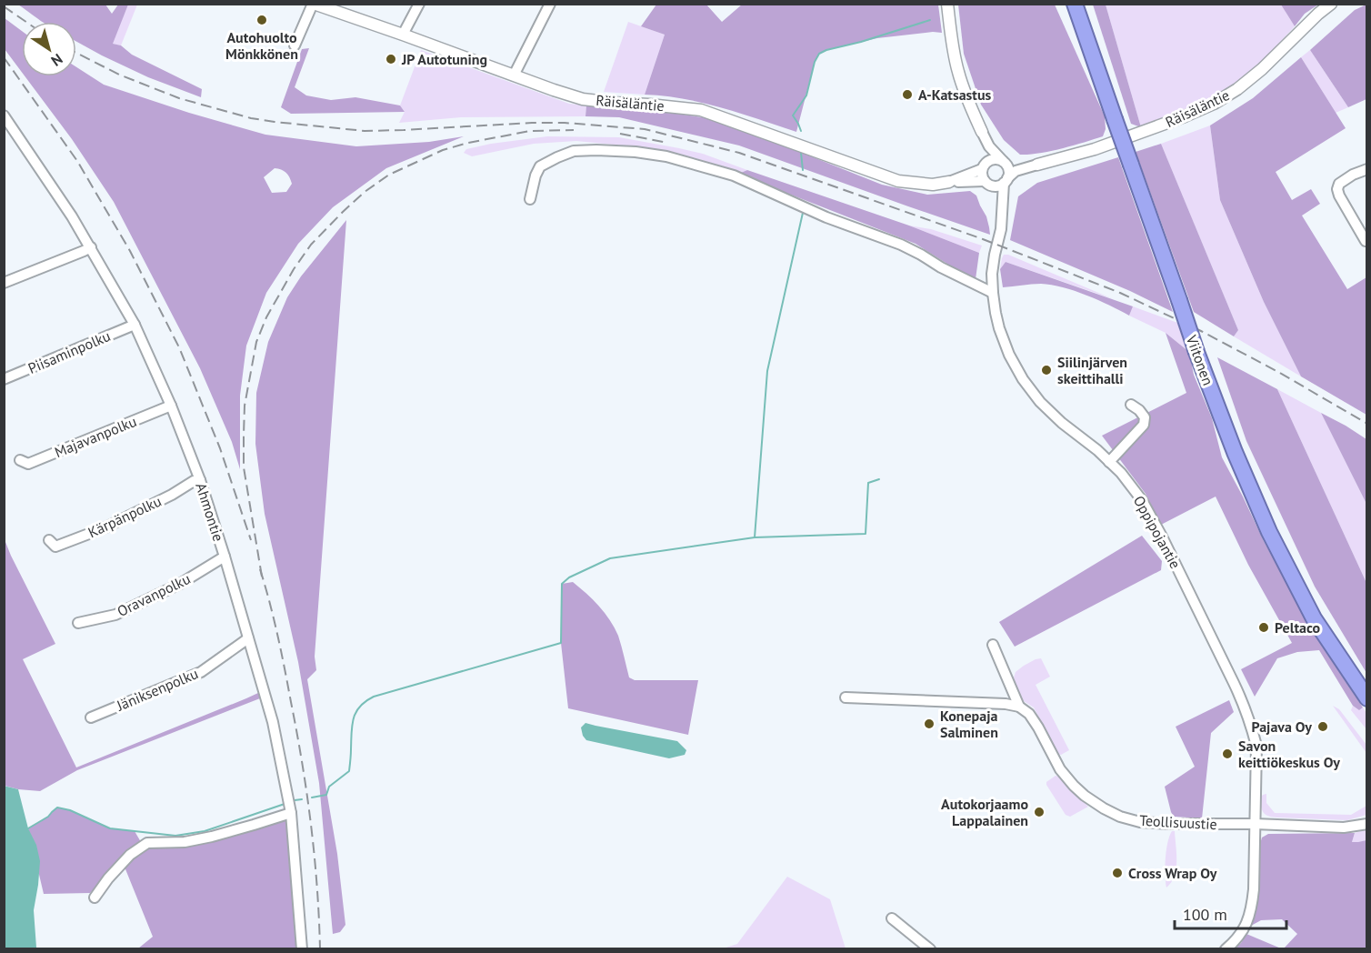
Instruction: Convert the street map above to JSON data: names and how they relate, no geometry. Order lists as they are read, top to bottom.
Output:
{
  "streets": {
    "highway": ["Viitonen"],
    "street": [
      "Räisäläntie",
      "Piisaminpolku",
      "Majavanpolku",
      "Ahmontie",
      "Kärpänpolku",
      "Oppipojantie",
      "Oravanpolku",
      "Jäniksenpolku",
      "Teollisuustie"
    ]
  },
  "crossings": [
    ["Piisaminpolku", "Ahmontie"],
    ["Majavanpolku", "Ahmontie"],
    ["Ahmontie", "Kärpänpolku"],
    ["Ahmontie", "Oravanpolku"],
    ["Ahmontie", "Jäniksenpolku"],
    ["Oppipojantie", "Teollisuustie"]
  ],
  "places": [
    "Autohuolto Mönkkönen",
    "JP Autotuning",
    "A-Katsastus",
    "Siilinjärven skeittihalli",
    "Peltaco",
    "Konepaja Salminen",
    "Pajava Oy",
    "Savon keittiökeskus Oy",
    "Autokorjaamo Lappalainen",
    "Cross Wrap Oy"
  ],
  "scale_bar": "100 m",
  "north": "bottom right"
}
